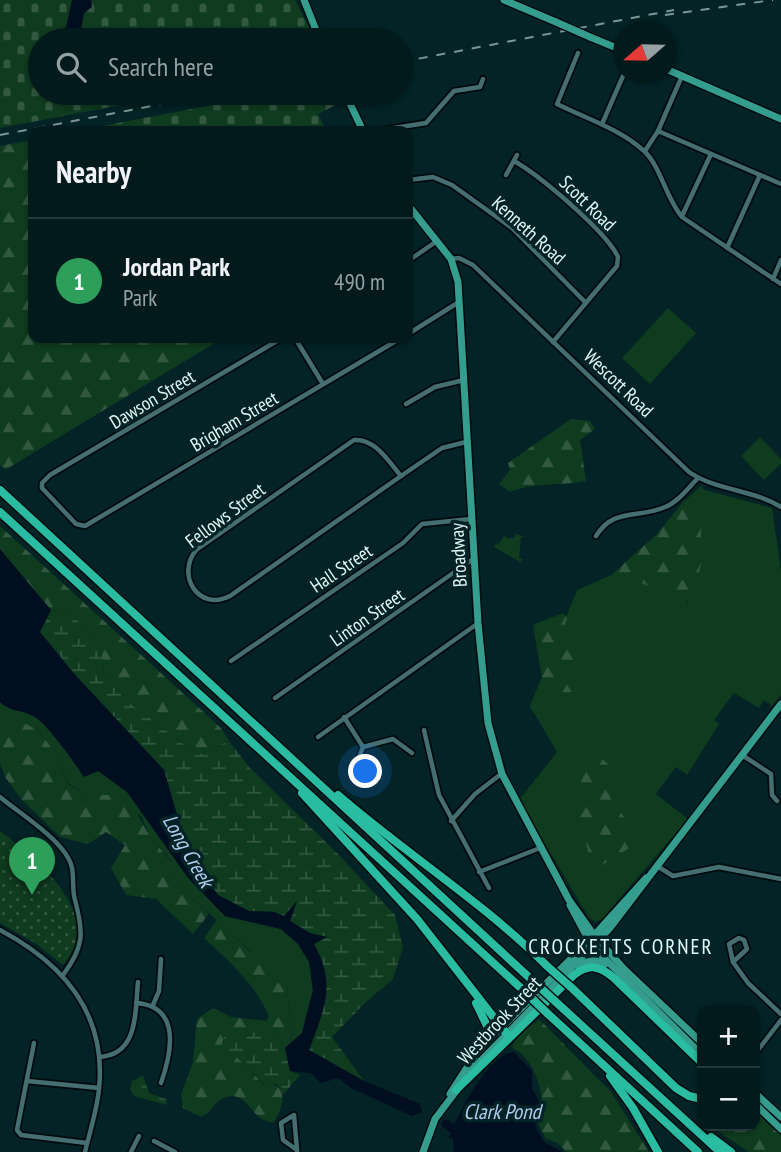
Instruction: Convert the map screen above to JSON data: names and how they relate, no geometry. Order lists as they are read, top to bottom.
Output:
{
  "streets": {
    "main road": ["Broadway", "Westbrook Street"],
    "street": [
      "Scott Road",
      "Kenneth Road",
      "Wescott Road",
      "Dawson Street",
      "Brigham Street",
      "Fellows Street",
      "Hall Street",
      "Linton Street"
    ]
  },
  "crossings": [
    ["Scott Road", "Kenneth Road"],
    ["Scott Road", "Wescott Road"],
    ["Wescott Road", "Broadway"],
    ["Dawson Street", "Brigham Street"],
    ["Fellows Street", "Broadway"],
    ["Broadway", "Hall Street"],
    ["Broadway", "Linton Street"],
    ["Broadway", "Westbrook Street"]
  ],
  "districts": ["CROCKETTS CORNER"],
  "water": ["Long Creek", "Clark Pond"],
  "north": "left",
  "page": {
    "search": "Search here",
    "heading": "Nearby",
    "list": [
      {
        "mark": "1",
        "name": "Jordan Park",
        "note": "Park",
        "value": "490 m"
      }
    ],
    "pins": "1",
    "map_buttons": ["+", "−"]
  }
}
